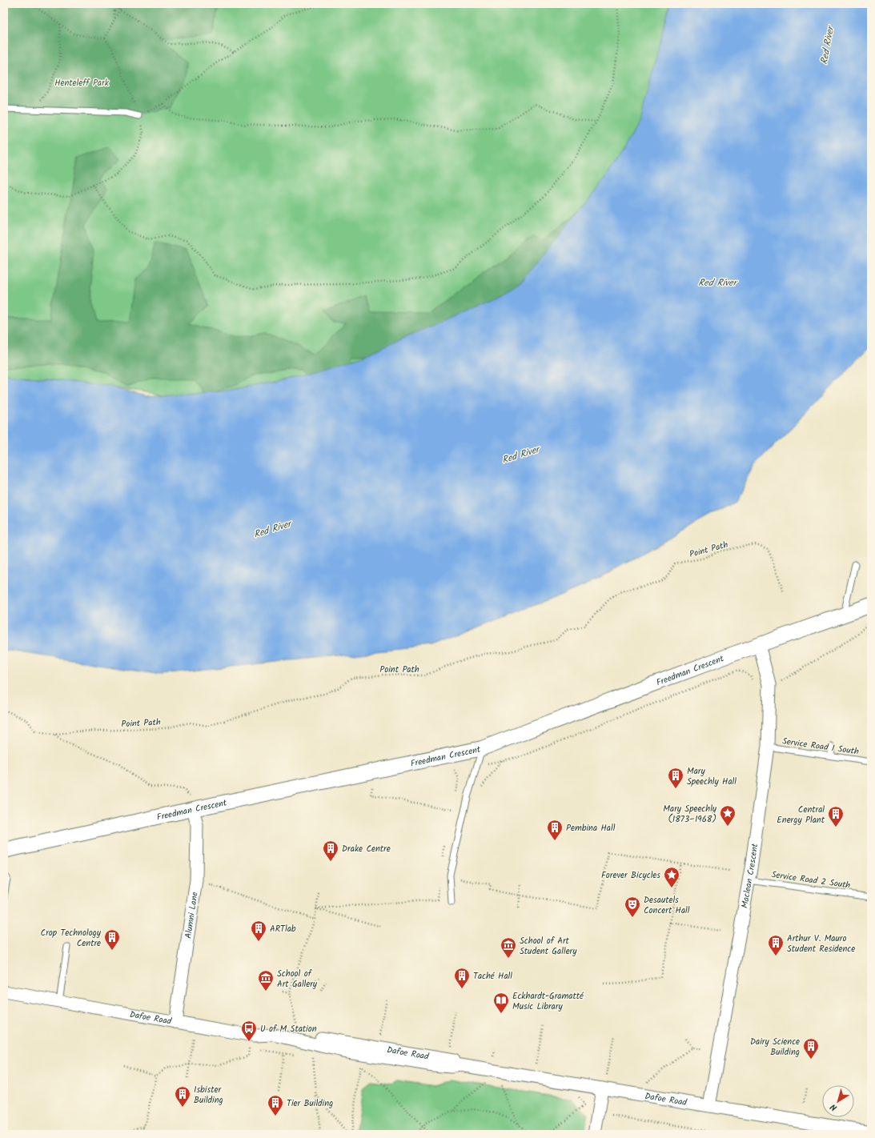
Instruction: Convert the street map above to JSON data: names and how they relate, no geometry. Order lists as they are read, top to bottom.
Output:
{
  "streets": {
    "street": [
      "Freedman Crescent",
      "Maclean Crescent",
      "Alumni Lane",
      "Dafoe Road"
    ],
    "lane": ["Service Road 1 South", "Service Road 2 South"],
    "path": ["Point Path"]
  },
  "crossings": [
    ["Freedman Crescent", "Maclean Crescent"],
    ["Freedman Crescent", "Alumni Lane"],
    ["Service Road 1 South", "Maclean Crescent"],
    ["Maclean Crescent", "Service Road 2 South"],
    ["Maclean Crescent", "Dafoe Road"],
    ["Alumni Lane", "Dafoe Road"]
  ],
  "water": ["Red River"],
  "parks": ["Henteleff Park"],
  "places": {
    "building": [
      "Mary Speechly Hall",
      "Central Energy Plant",
      "Pembina Hall",
      "Drake Centre",
      "ARTlab",
      "Crop Technology Centre",
      "Arthur V. Mauro Student Residence",
      "Taché Hall",
      "Dairy Science Building",
      "Isbister Building",
      "Tier Building"
    ],
    "place": ["Mary Speechly (1873–1968)", "Forever Bicycles"],
    "theatre": ["Desautels Concert Hall"],
    "museum": ["School of Art Student Gallery", "School of Art Gallery"],
    "library": ["Eckhardt-Gramatté Music Library"],
    "bus stop": ["U of M Station"]
  },
  "north": "bottom left"
}
